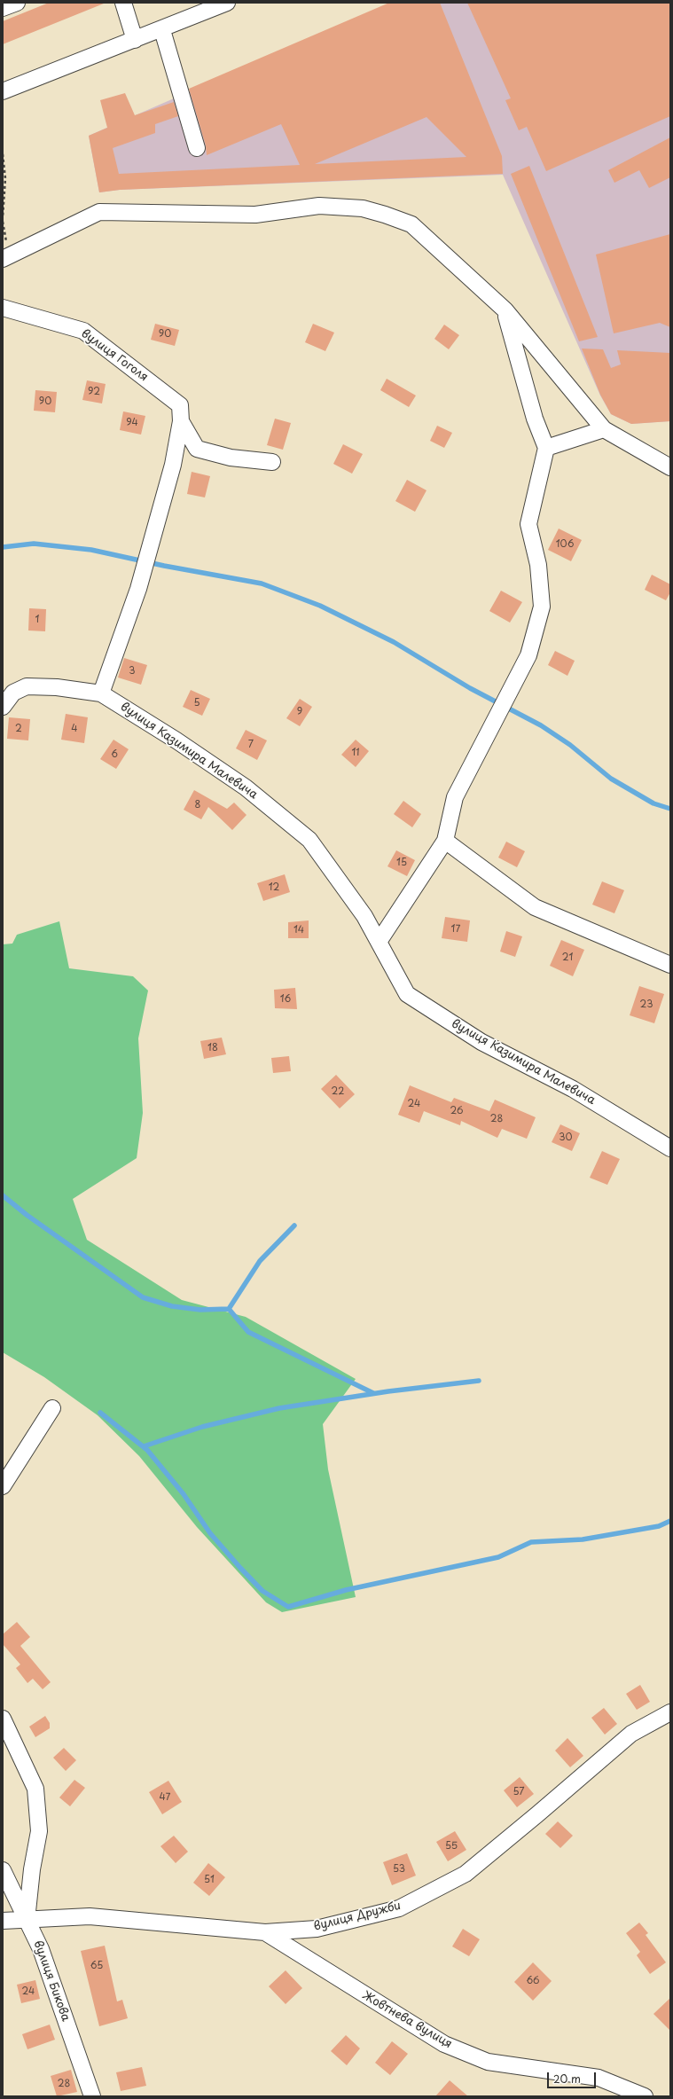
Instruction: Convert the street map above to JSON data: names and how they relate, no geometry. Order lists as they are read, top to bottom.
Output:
{
  "streets": {
    "street": [
      "вулиця Гоголя",
      "вулиця Казимира Малевича",
      "вулиця Дружби",
      "вулиця Бикова",
      "Жовтнева вулиця"
    ]
  },
  "crossings": [
    ["вулиця Дружби", "вулиця Бикова"],
    ["вулиця Дружби", "Жовтнева вулиця"]
  ],
  "house_numbers": [
    "90",
    "92",
    "90",
    "94",
    "106",
    "1",
    "3",
    "5",
    "9",
    "2",
    "4",
    "7",
    "11",
    "6",
    "8",
    "15",
    "12",
    "17",
    "14",
    "21",
    "16",
    "23",
    "18",
    "22",
    "24",
    "26",
    "28",
    "30",
    "57",
    "47",
    "55",
    "53",
    "51",
    "65",
    "66",
    "24",
    "28"
  ],
  "scale_bar": "20 m"
}
